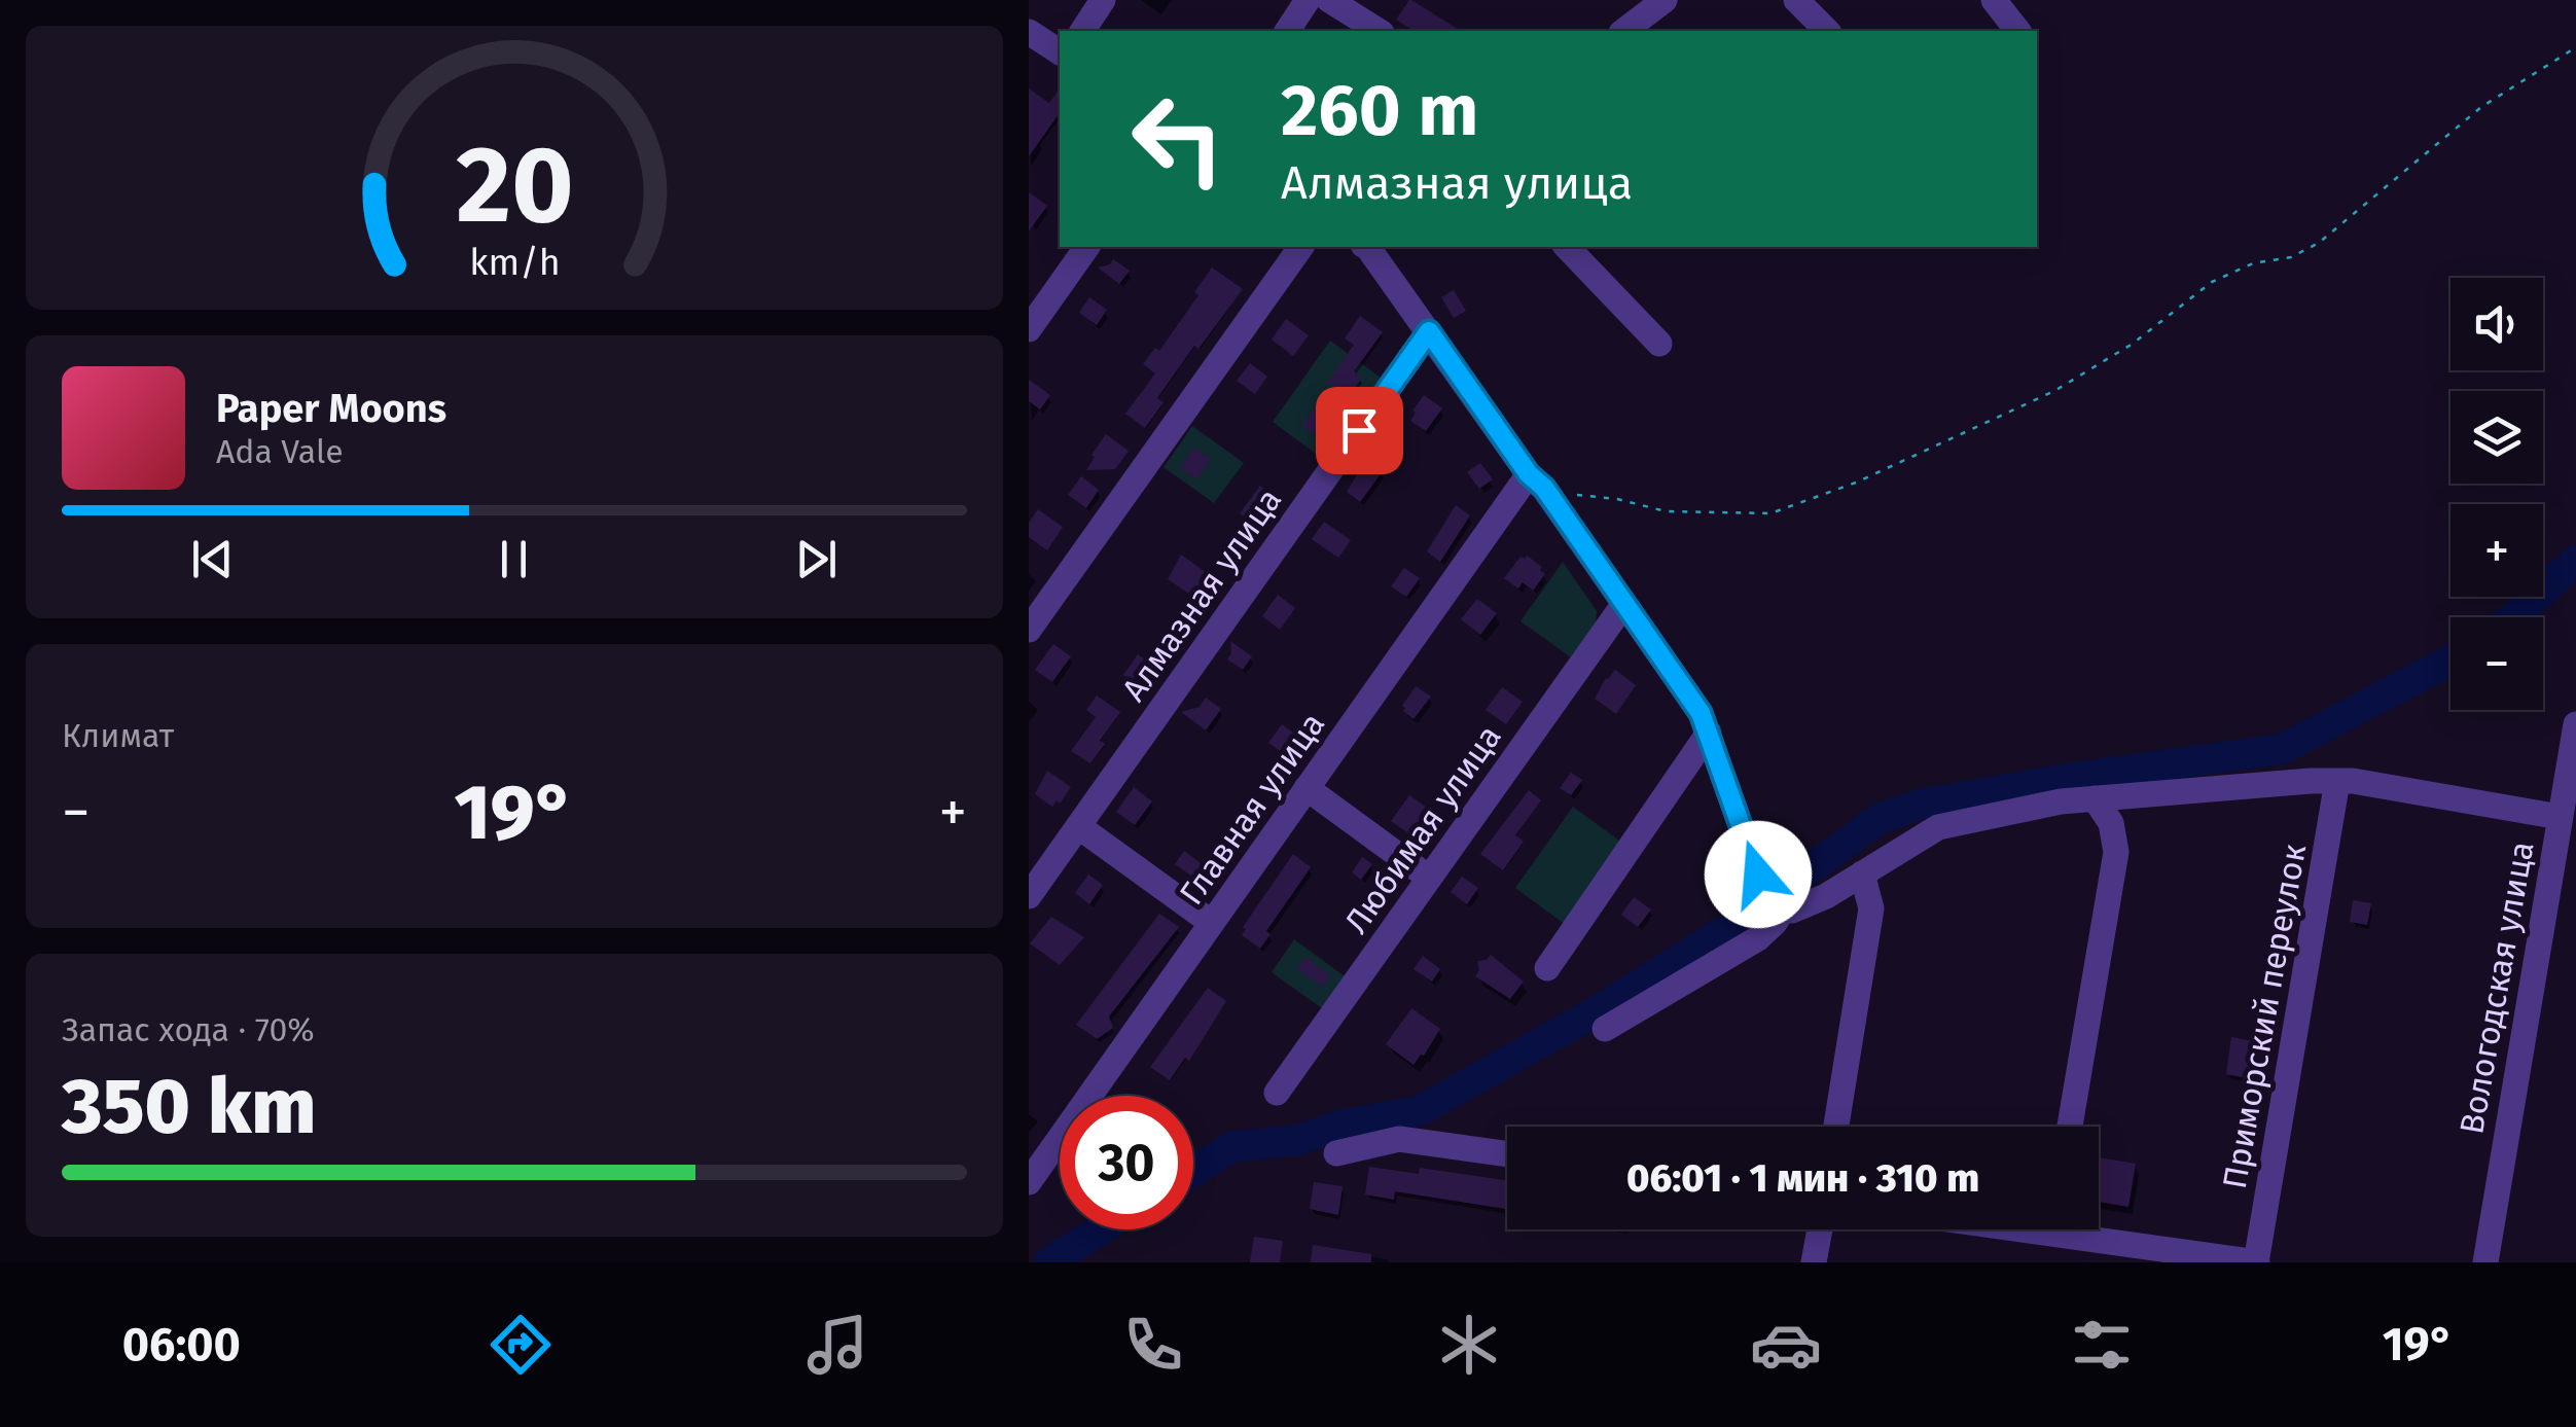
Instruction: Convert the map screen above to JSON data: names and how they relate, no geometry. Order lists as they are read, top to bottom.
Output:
{
  "streets": {
    "street": [
      "Алмазная улица",
      "Главная улица",
      "Любимая улица",
      "Вологодская улица",
      "Приморский переулок"
    ]
  },
  "page": {
    "turn": ["260 m", "Алмазная улица"],
    "map_buttons": ["+", "−"],
    "song": ["Paper Moons", "Ada Vale"],
    "tile": [
      "Климат",
      ["Запас хода · 70%", "350 km"]
    ],
    "heat": ["−", "19°", "+"],
    "limit": "30",
    "trip": "06:01 · 1 мин · 310 m",
    "tabs": ["06:00", "19°"],
    "gauge": ["20", "km/h"]
  }
}
